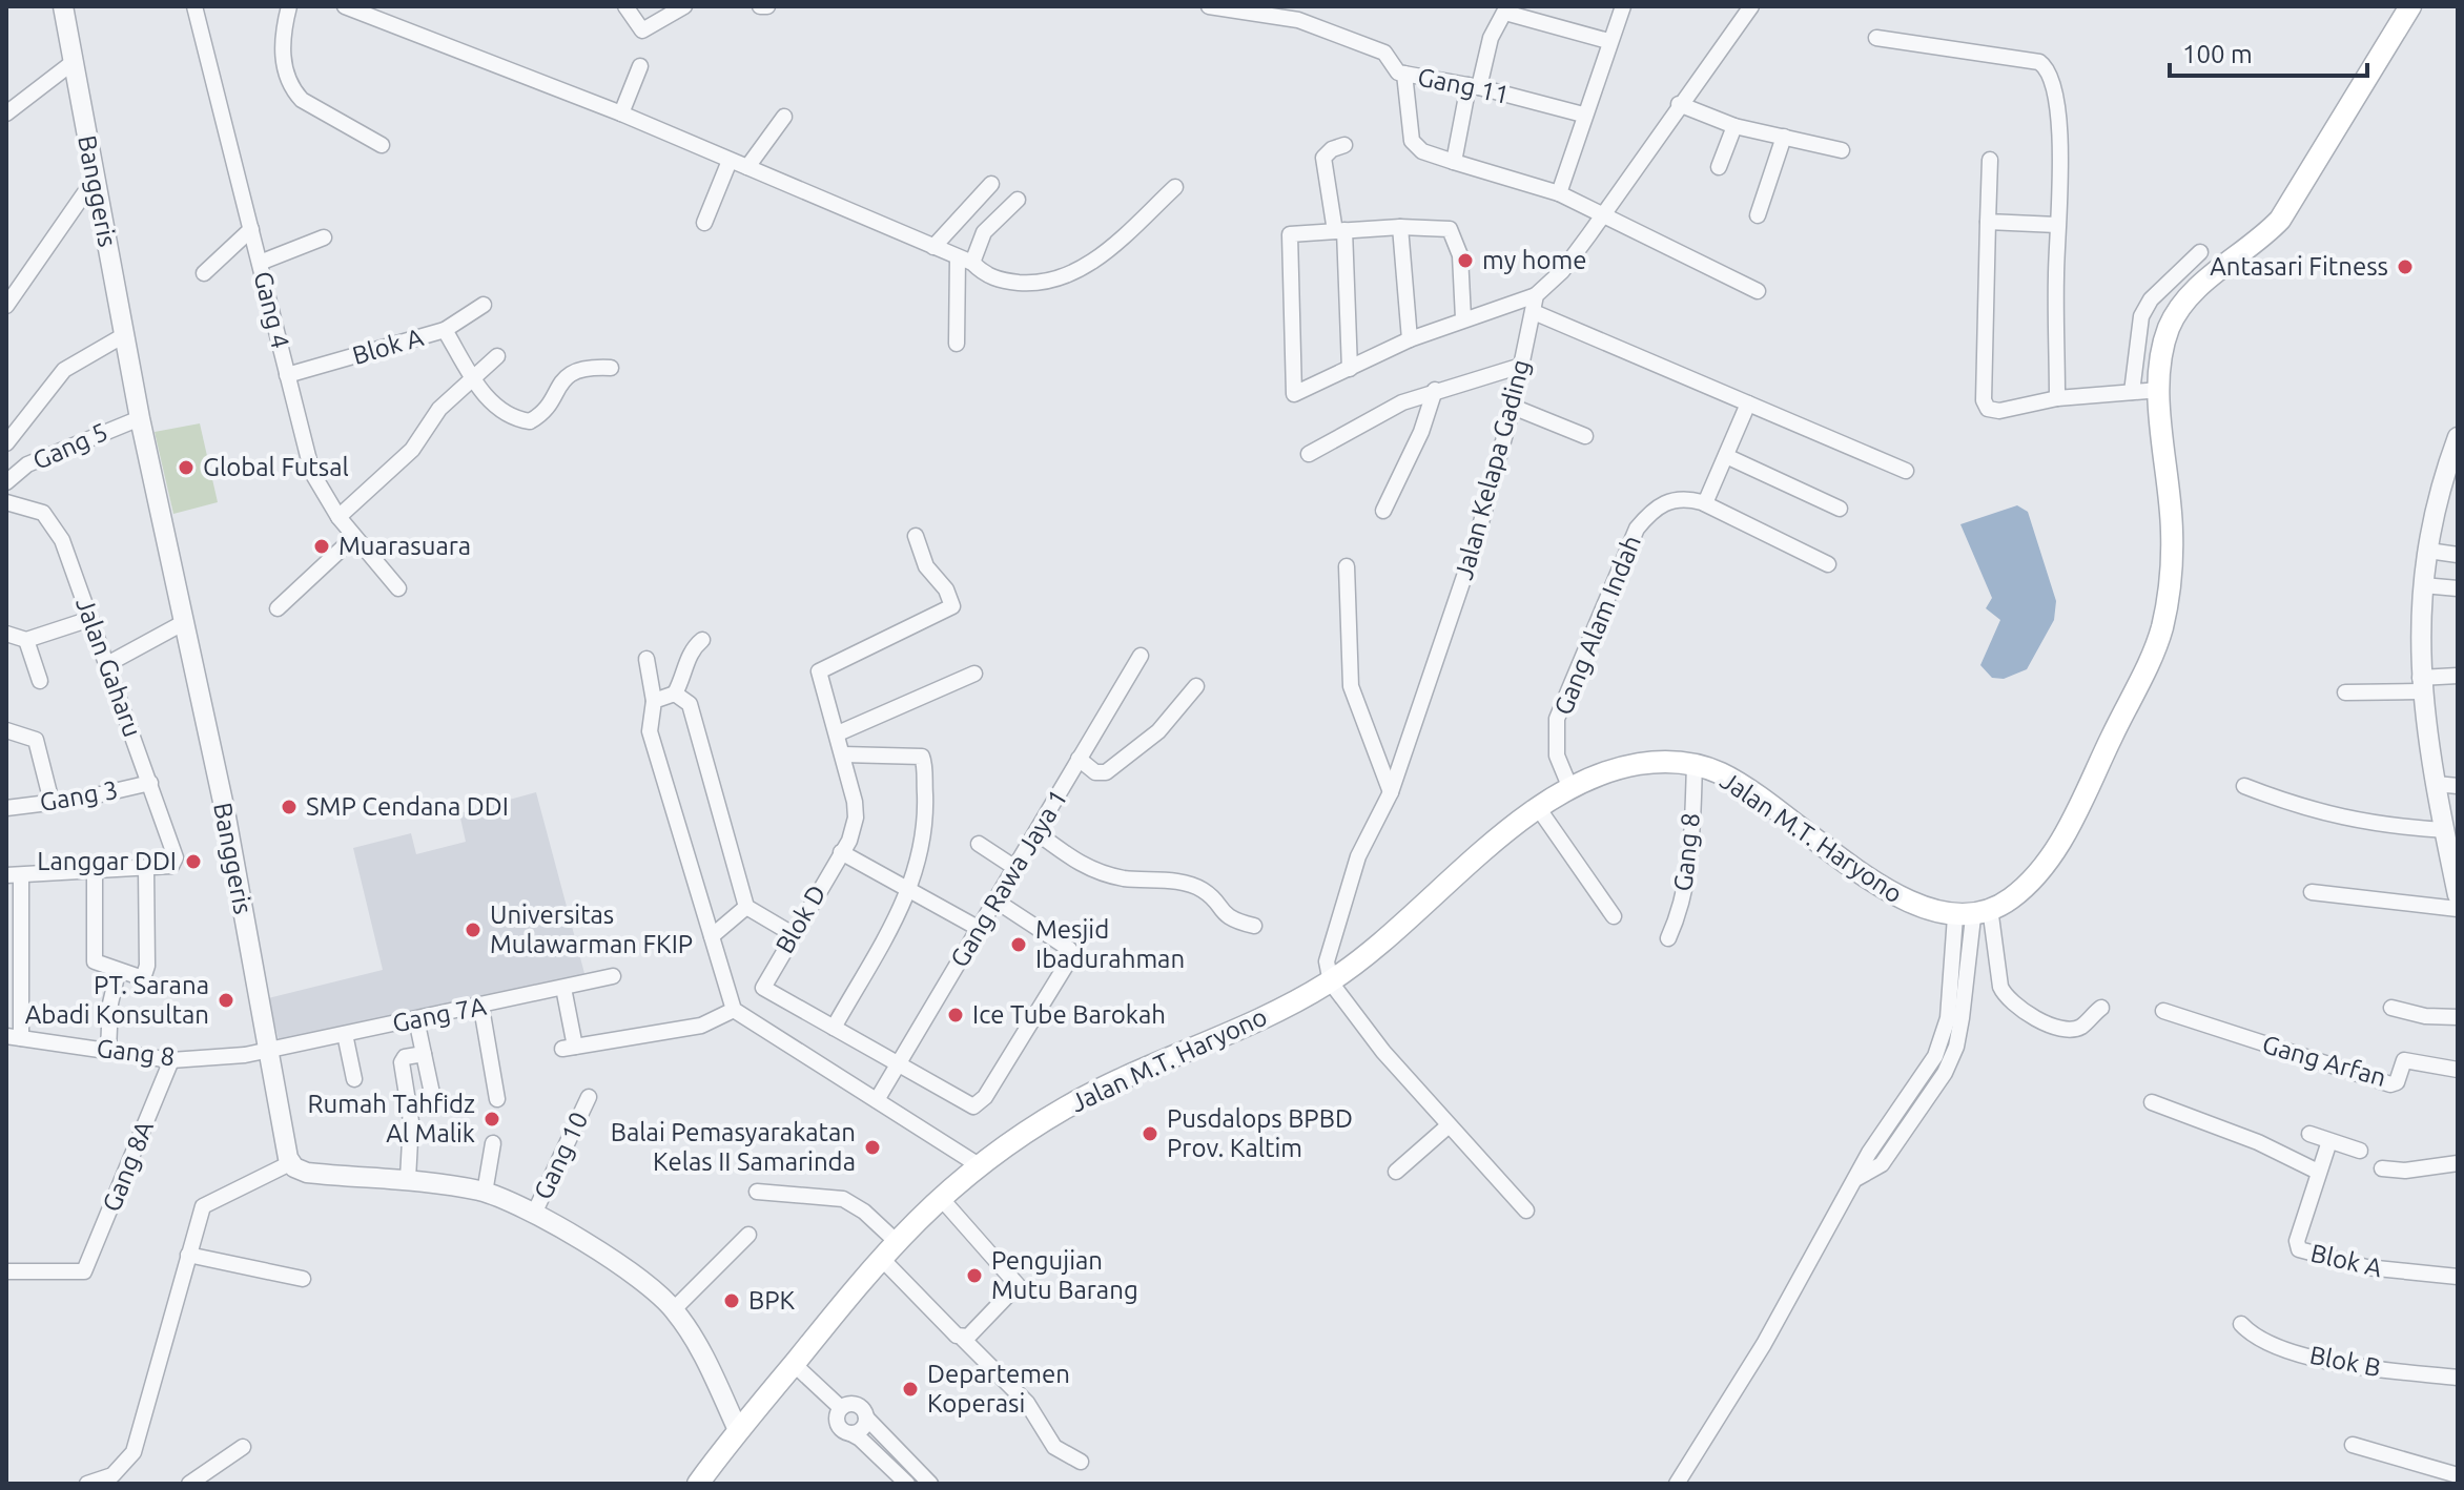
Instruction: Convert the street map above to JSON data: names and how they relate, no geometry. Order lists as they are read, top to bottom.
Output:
{
  "streets": {
    "main road": ["Jalan M.T. Haryono"],
    "street": [
      "Gang 11",
      "Banggeris",
      "Gang 4",
      "Blok A",
      "Gang 5",
      "Jalan Kelapa Gading",
      "Gang Alam Indah",
      "Jalan Gaharu",
      "Gang 3",
      "Gang 8",
      "Gang Rawa Jaya 1",
      "Blok D",
      "Gang 7A",
      "Gang Arfan",
      "Gang 10",
      "Gang 8A",
      "Blok B"
    ]
  },
  "crossings": [
    ["Banggeris", "Gang 5"],
    ["Banggeris", "Gang 8"],
    ["Banggeris", "Gang 7A"],
    ["Gang 4", "Blok A"],
    ["Jalan Kelapa Gading", "Jalan M.T. Haryono"],
    ["Gang Alam Indah", "Jalan M.T. Haryono"],
    ["Jalan Gaharu", "Gang 3"],
    ["Jalan M.T. Haryono", "Gang 8"],
    ["Gang 8", "Gang 7A"],
    ["Gang 8", "Gang 8A"]
  ],
  "places": [
    "my home",
    "Antasari Fitness",
    "Global Futsal",
    "Muarasuara",
    "SMP Cendana DDI",
    "Langgar DDI",
    "Universitas Mulawarman FKIP",
    "Mesjid Ibadurahman",
    "PT. Sarana Abadi Konsultan",
    "Ice Tube Barokah",
    "Rumah Tahfidz Al Malik",
    "Pusdalops BPBD Prov. Kaltim",
    "Balai Pemasyarakatan Kelas II Samarinda",
    "Pengujian Mutu Barang",
    "BPK",
    "Departemen Koperasi"
  ],
  "scale_bar": "100 m"
}
